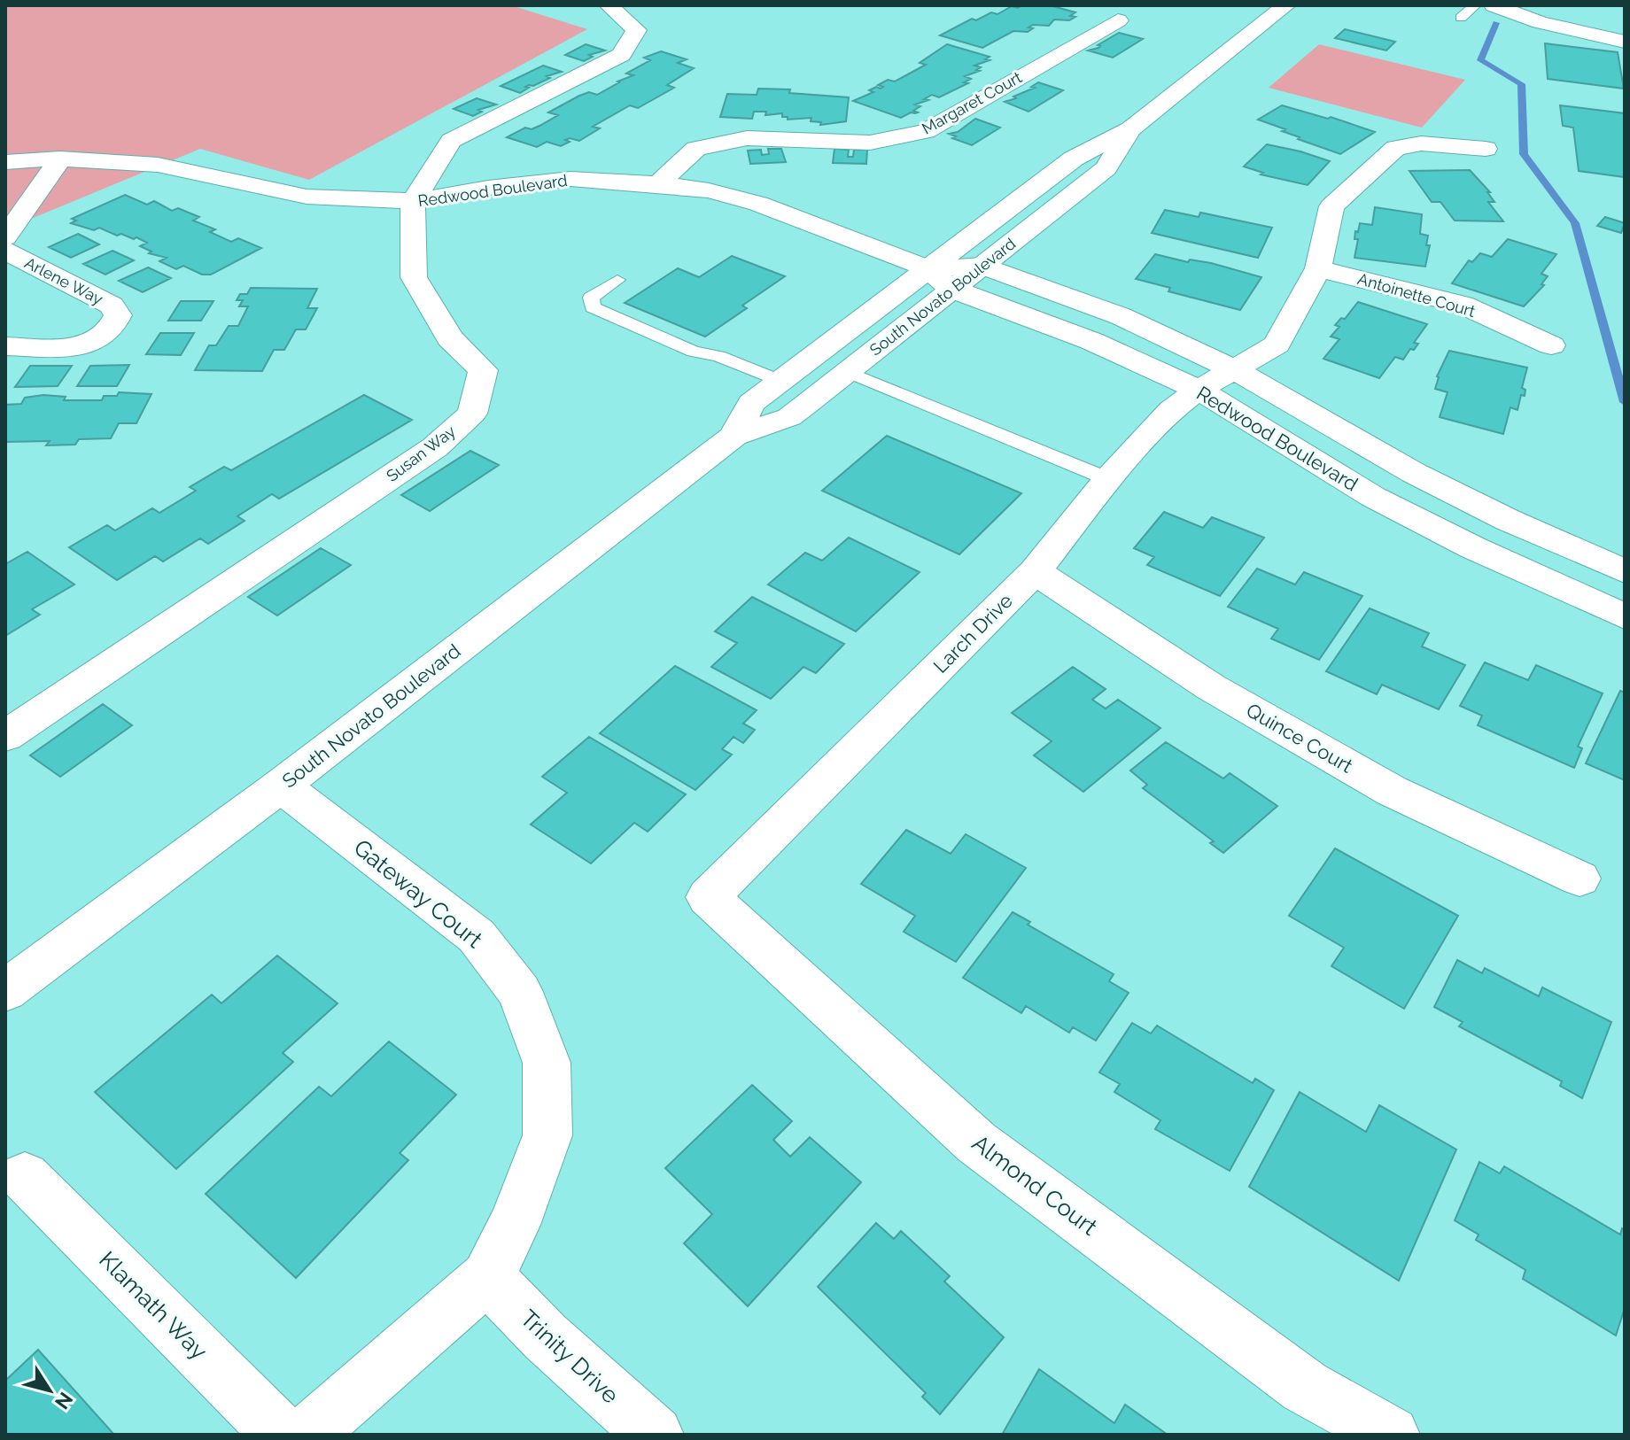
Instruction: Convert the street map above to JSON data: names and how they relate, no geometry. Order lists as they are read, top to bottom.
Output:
{
  "streets": {
    "street": [
      "Margaret Court",
      "Redwood Boulevard",
      "Arlene Way",
      "Antoinette Court",
      "South Novato Boulevard",
      "Susan Way",
      "Larch Drive",
      "Quince Court",
      "Gateway Court",
      "Almond Court",
      "Klamath Way",
      "Trinity Drive"
    ]
  },
  "crossings": [
    ["Margaret Court", "Redwood Boulevard"],
    ["Redwood Boulevard", "Arlene Way"],
    ["Redwood Boulevard", "South Novato Boulevard"],
    ["Redwood Boulevard", "Susan Way"],
    ["Redwood Boulevard", "Larch Drive"],
    ["Antoinette Court", "Larch Drive"],
    ["South Novato Boulevard", "Gateway Court"],
    ["Larch Drive", "Quince Court"],
    ["Larch Drive", "Almond Court"],
    ["Gateway Court", "Trinity Drive"]
  ],
  "north": "bottom right"
}
